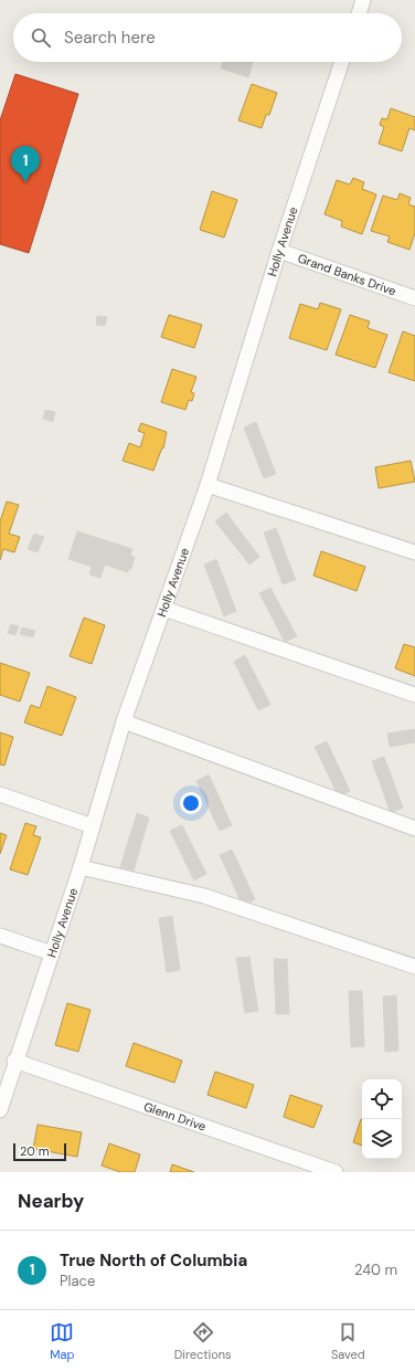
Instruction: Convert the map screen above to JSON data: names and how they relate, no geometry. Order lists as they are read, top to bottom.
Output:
{
  "streets": {
    "street": ["Holly Avenue", "Grand Banks Drive", "Glenn Drive"]
  },
  "crossings": [
    ["Holly Avenue", "Grand Banks Drive"],
    ["Holly Avenue", "Glenn Drive"]
  ],
  "scale_bar": "20 m",
  "page": {
    "search": "Search here",
    "pins": "1",
    "scale": "20 m",
    "heading": "Nearby",
    "list": [
      {
        "mark": "1",
        "name": "True North of Columbia",
        "note": "Place",
        "value": "240 m"
      }
    ],
    "nav": ["Map", "Directions", "Saved"]
  }
}
